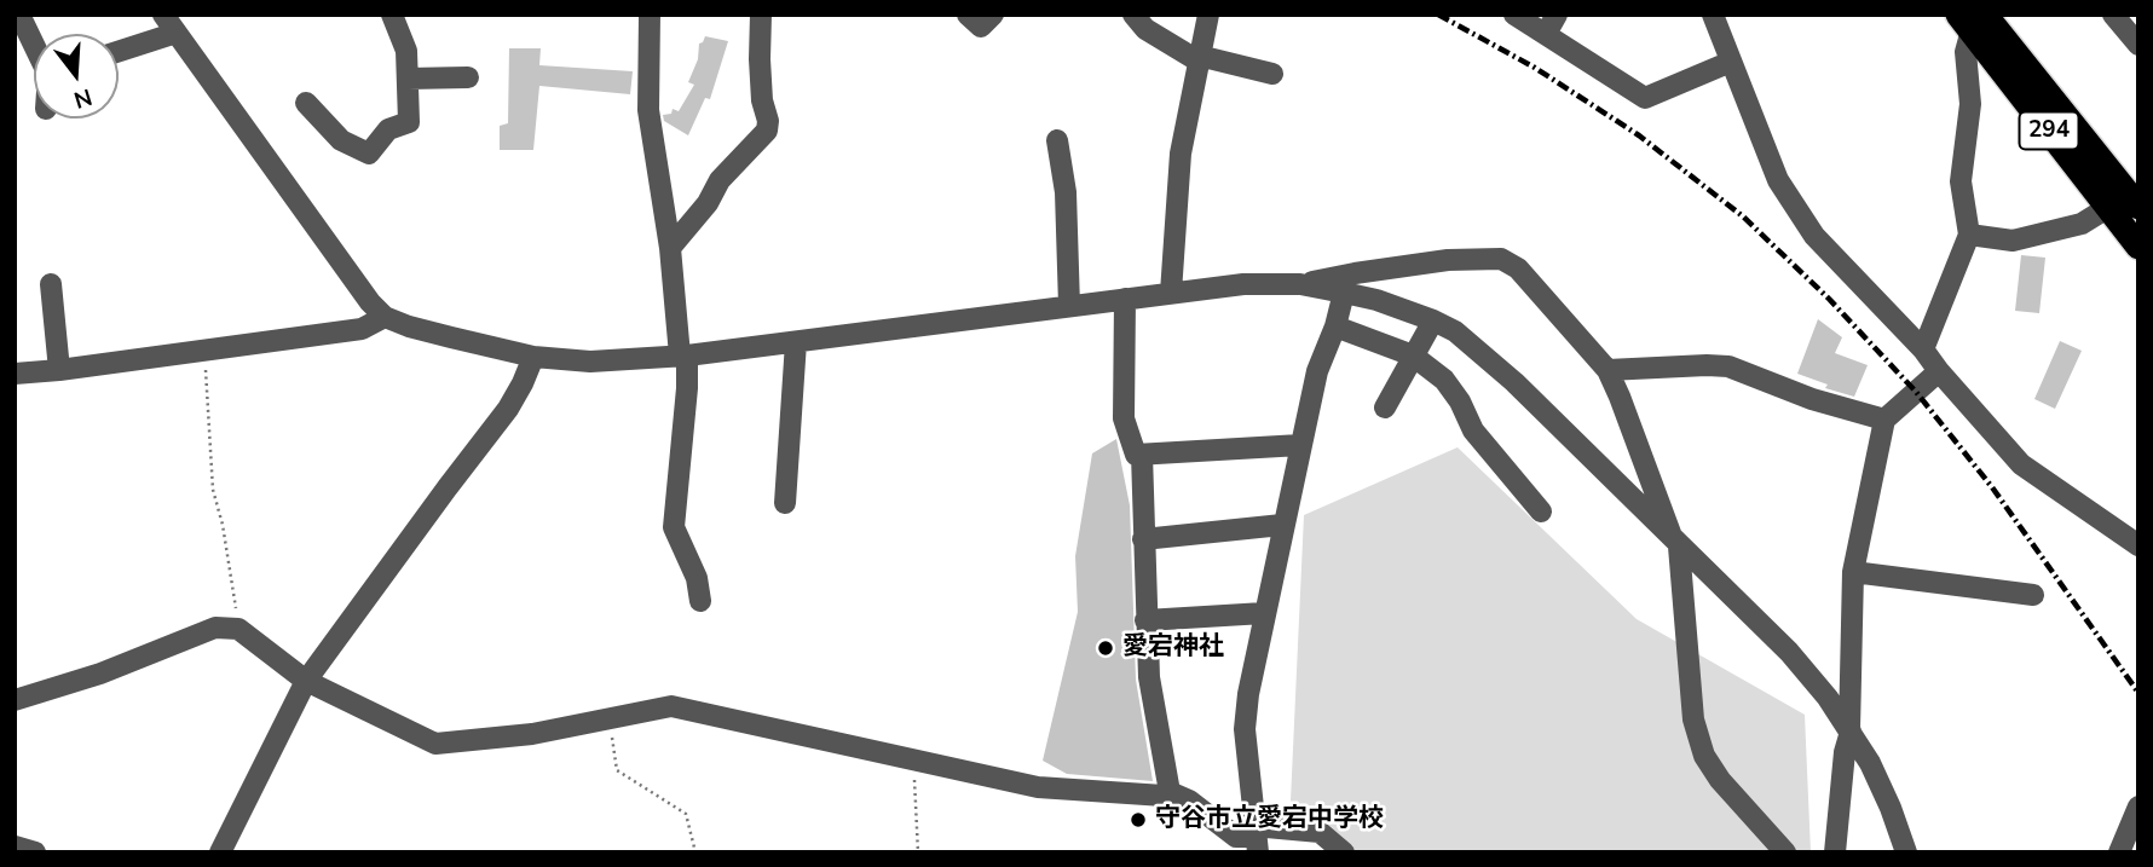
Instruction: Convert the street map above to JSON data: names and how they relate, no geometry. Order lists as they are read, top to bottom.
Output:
{
  "streets": {
    "highway": ["294"]
  },
  "places": ["愛宕神社", "守谷市立愛宕中学校"],
  "north": "bottom"
}
